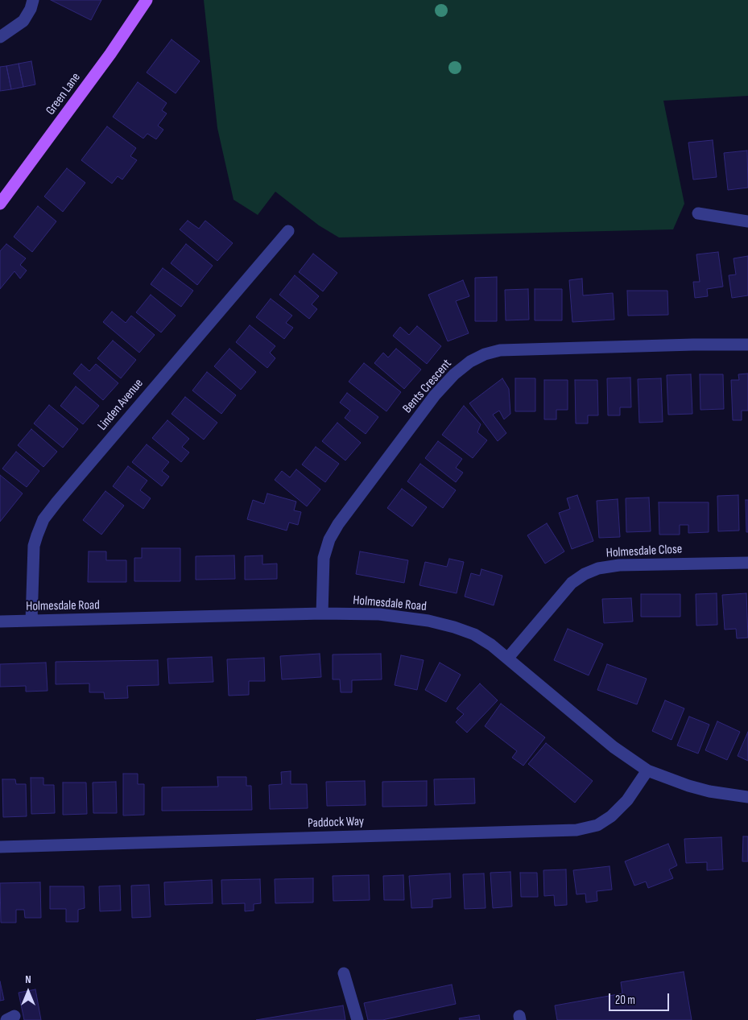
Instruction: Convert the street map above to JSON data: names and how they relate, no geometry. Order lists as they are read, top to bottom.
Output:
{
  "streets": {
    "main road": ["Green Lane"],
    "street": [
      "Bents Crescent",
      "Linden Avenue",
      "Holmesdale Close",
      "Holmesdale Road",
      "Paddock Way"
    ]
  },
  "crossings": [
    ["Bents Crescent", "Holmesdale Road"],
    ["Linden Avenue", "Holmesdale Road"],
    ["Holmesdale Close", "Holmesdale Road"],
    ["Holmesdale Road", "Paddock Way"]
  ],
  "scale_bar": "20 m",
  "north": "top"
}
